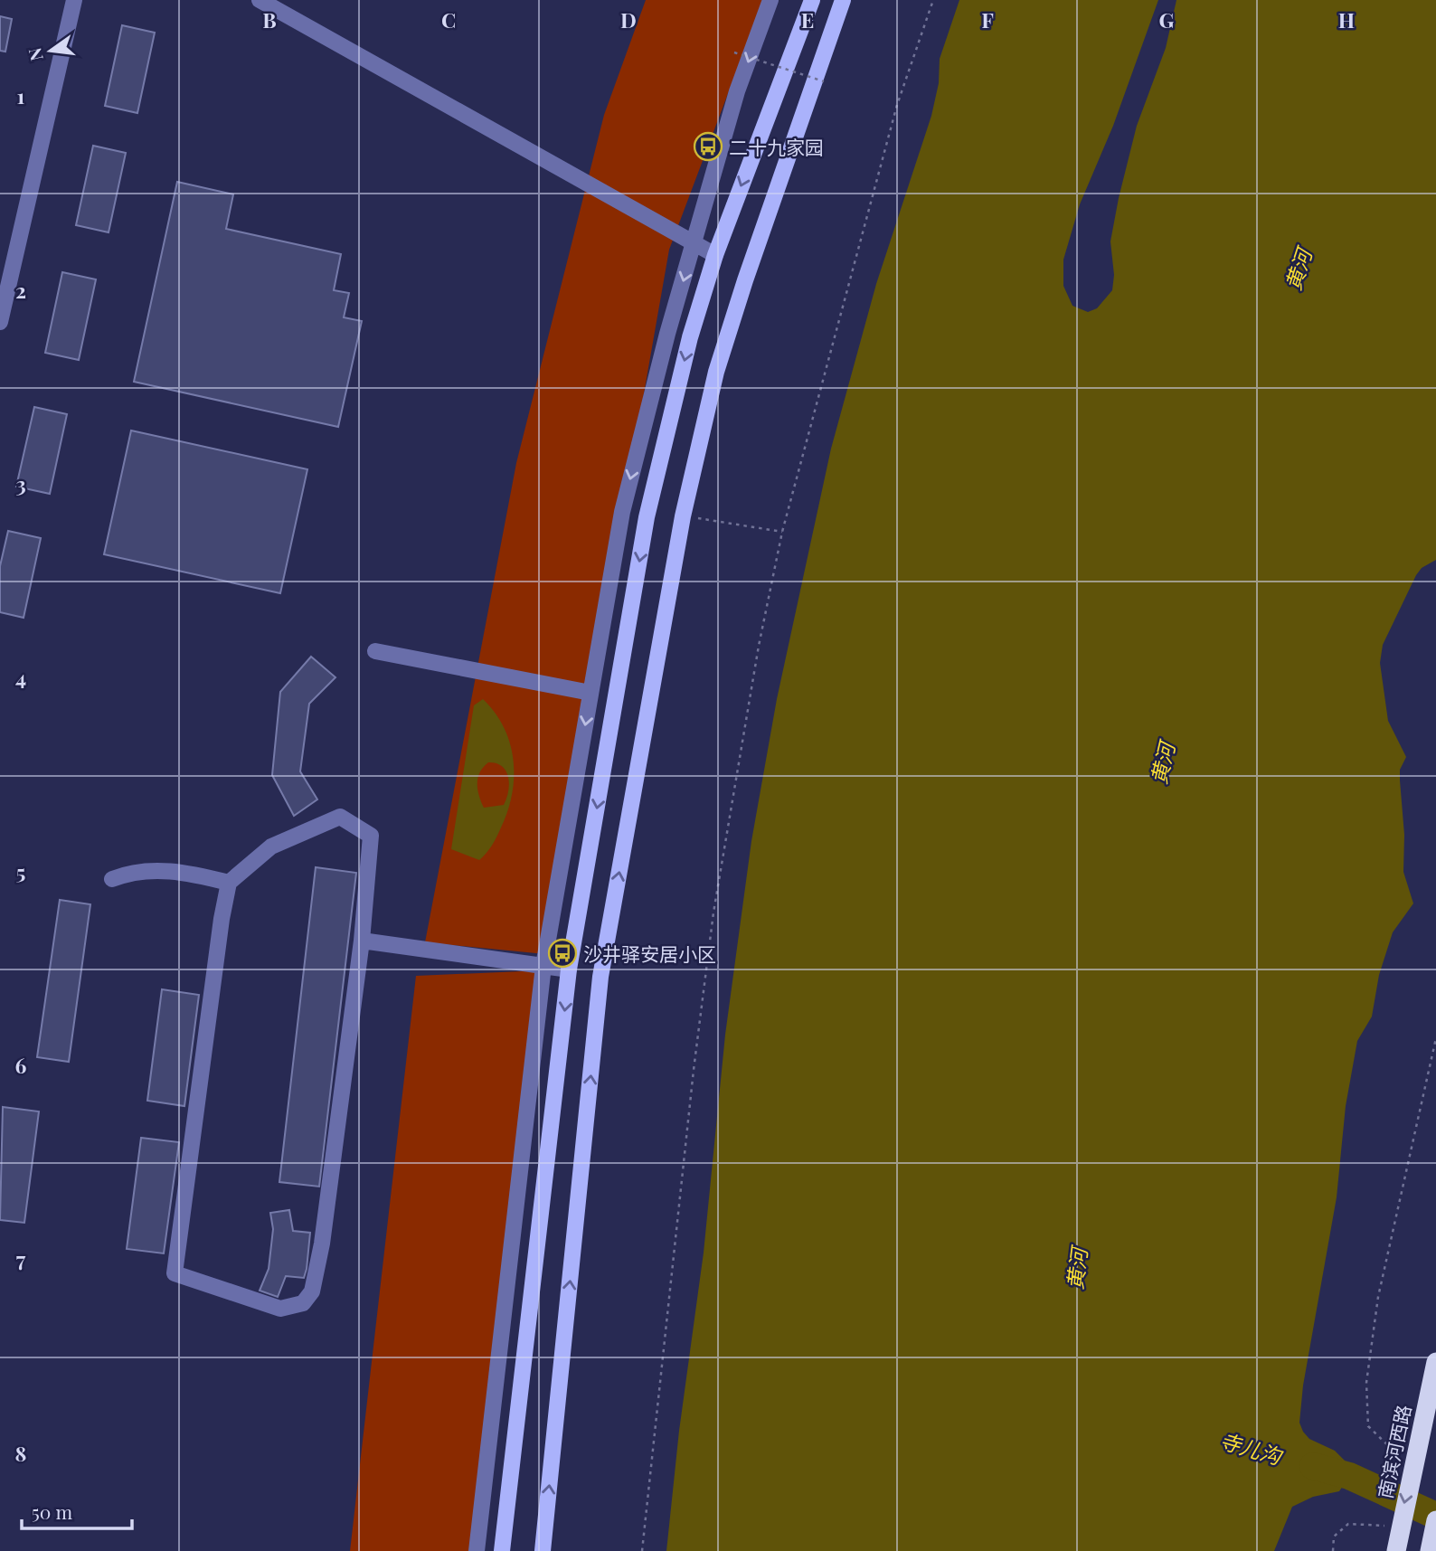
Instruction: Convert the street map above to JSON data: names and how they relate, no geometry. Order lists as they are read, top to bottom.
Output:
{
  "streets": {
    "highway": ["南滨河西路"]
  },
  "water": ["黄河", "寺儿沟"],
  "places": {
    "bus stop": ["二十九家园", "沙井驿安居小区"]
  },
  "scale_bar": "50 m",
  "north": "left",
  "grid": {
    "columns": [
      "B",
      "C",
      "D",
      "E",
      "F",
      "G",
      "H"
    ],
    "rows": [
      "1",
      "2",
      "3",
      "4",
      "5",
      "6",
      "7",
      "8"
    ]
  }
}
